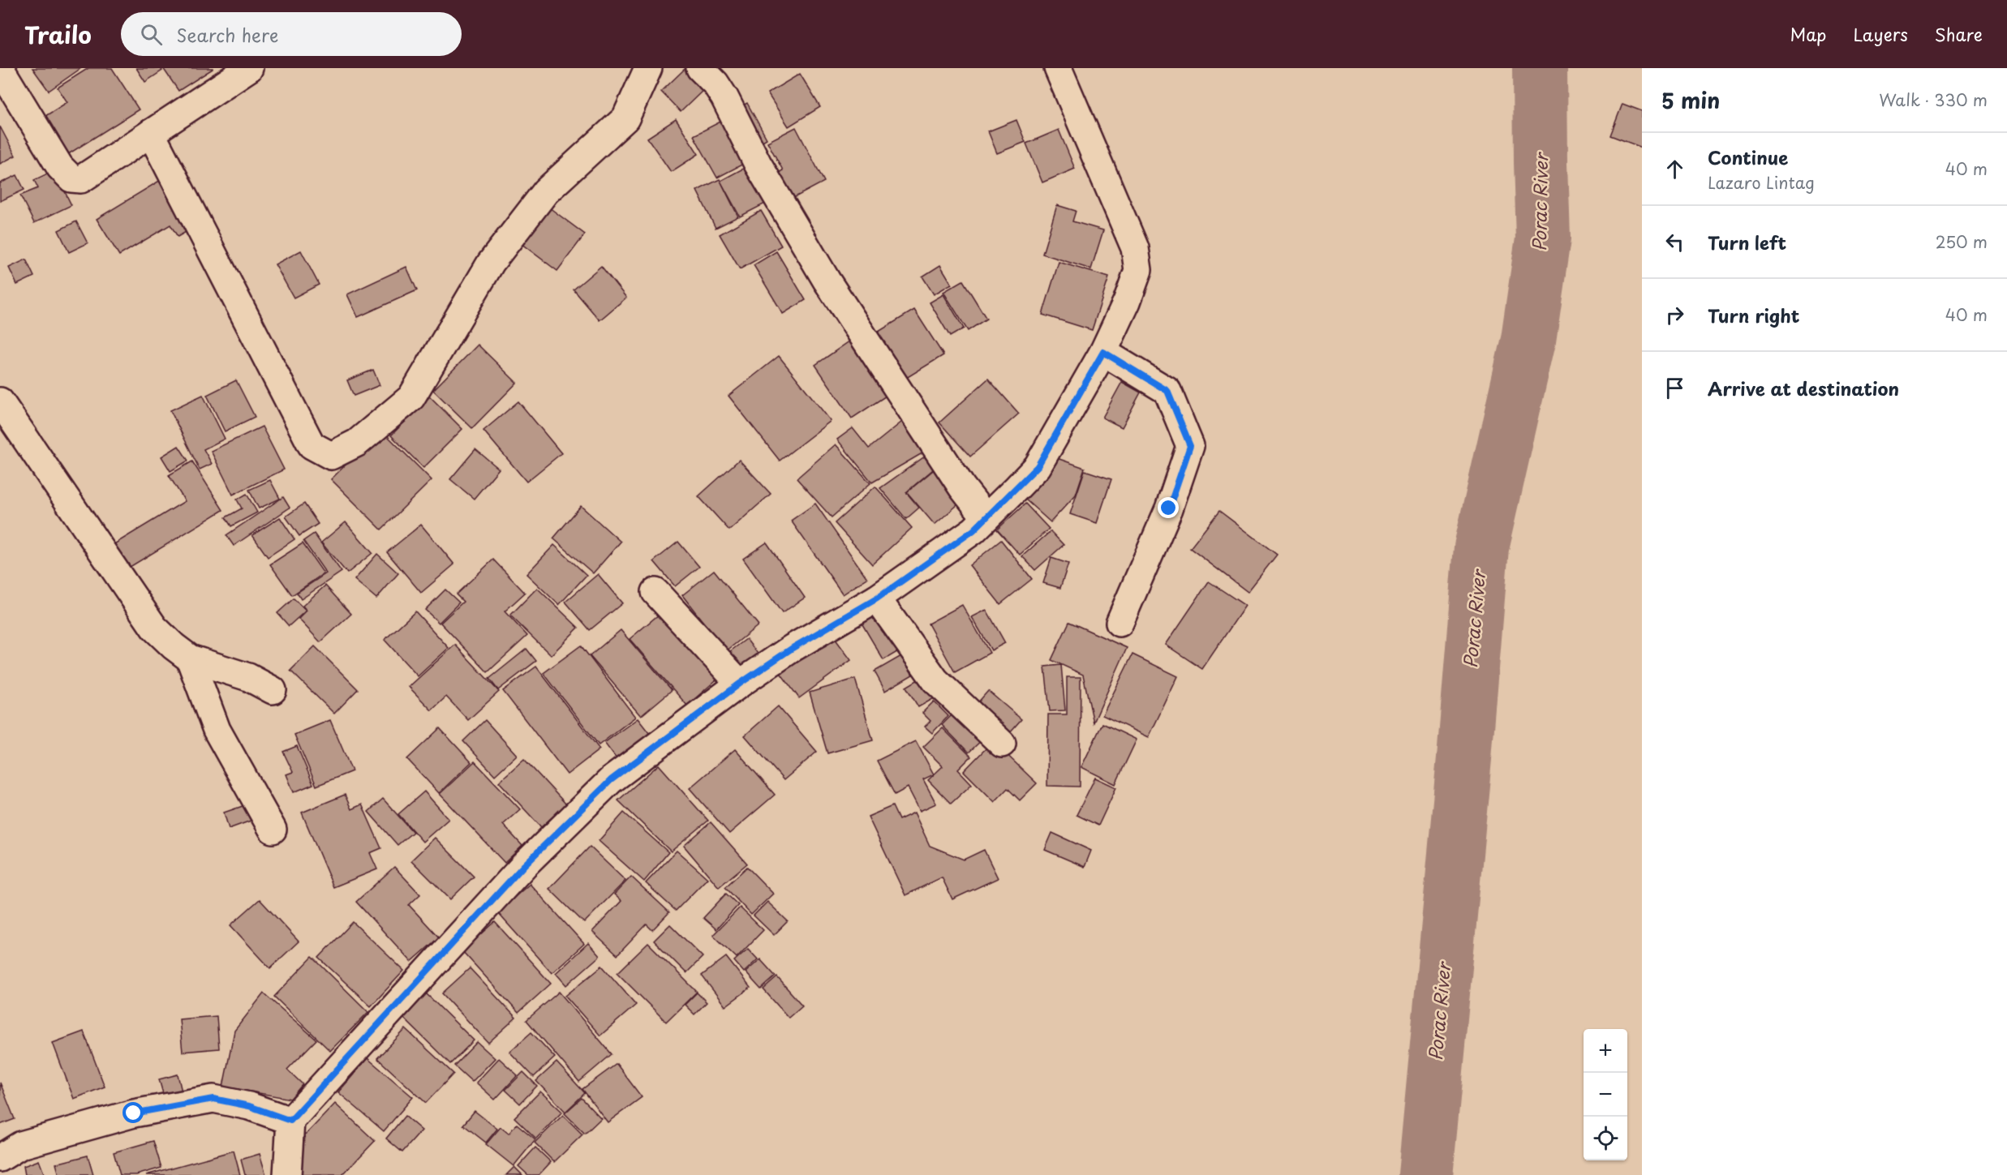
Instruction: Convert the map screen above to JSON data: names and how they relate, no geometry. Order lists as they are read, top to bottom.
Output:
{
  "water": ["Porac River"],
  "page": {
    "header": "Trailo",
    "search": "Search here",
    "nav": ["Map", "Layers", "Share"],
    "heading": ["5 min", "Walk · 330 m"],
    "list": [
      ["Continue", "Lazaro Lintag", "40 m"],
      ["Turn left", "250 m"],
      ["Turn right", "40 m"],
      "Arrive at destination"
    ],
    "map_buttons": ["+", "−"]
  }
}
